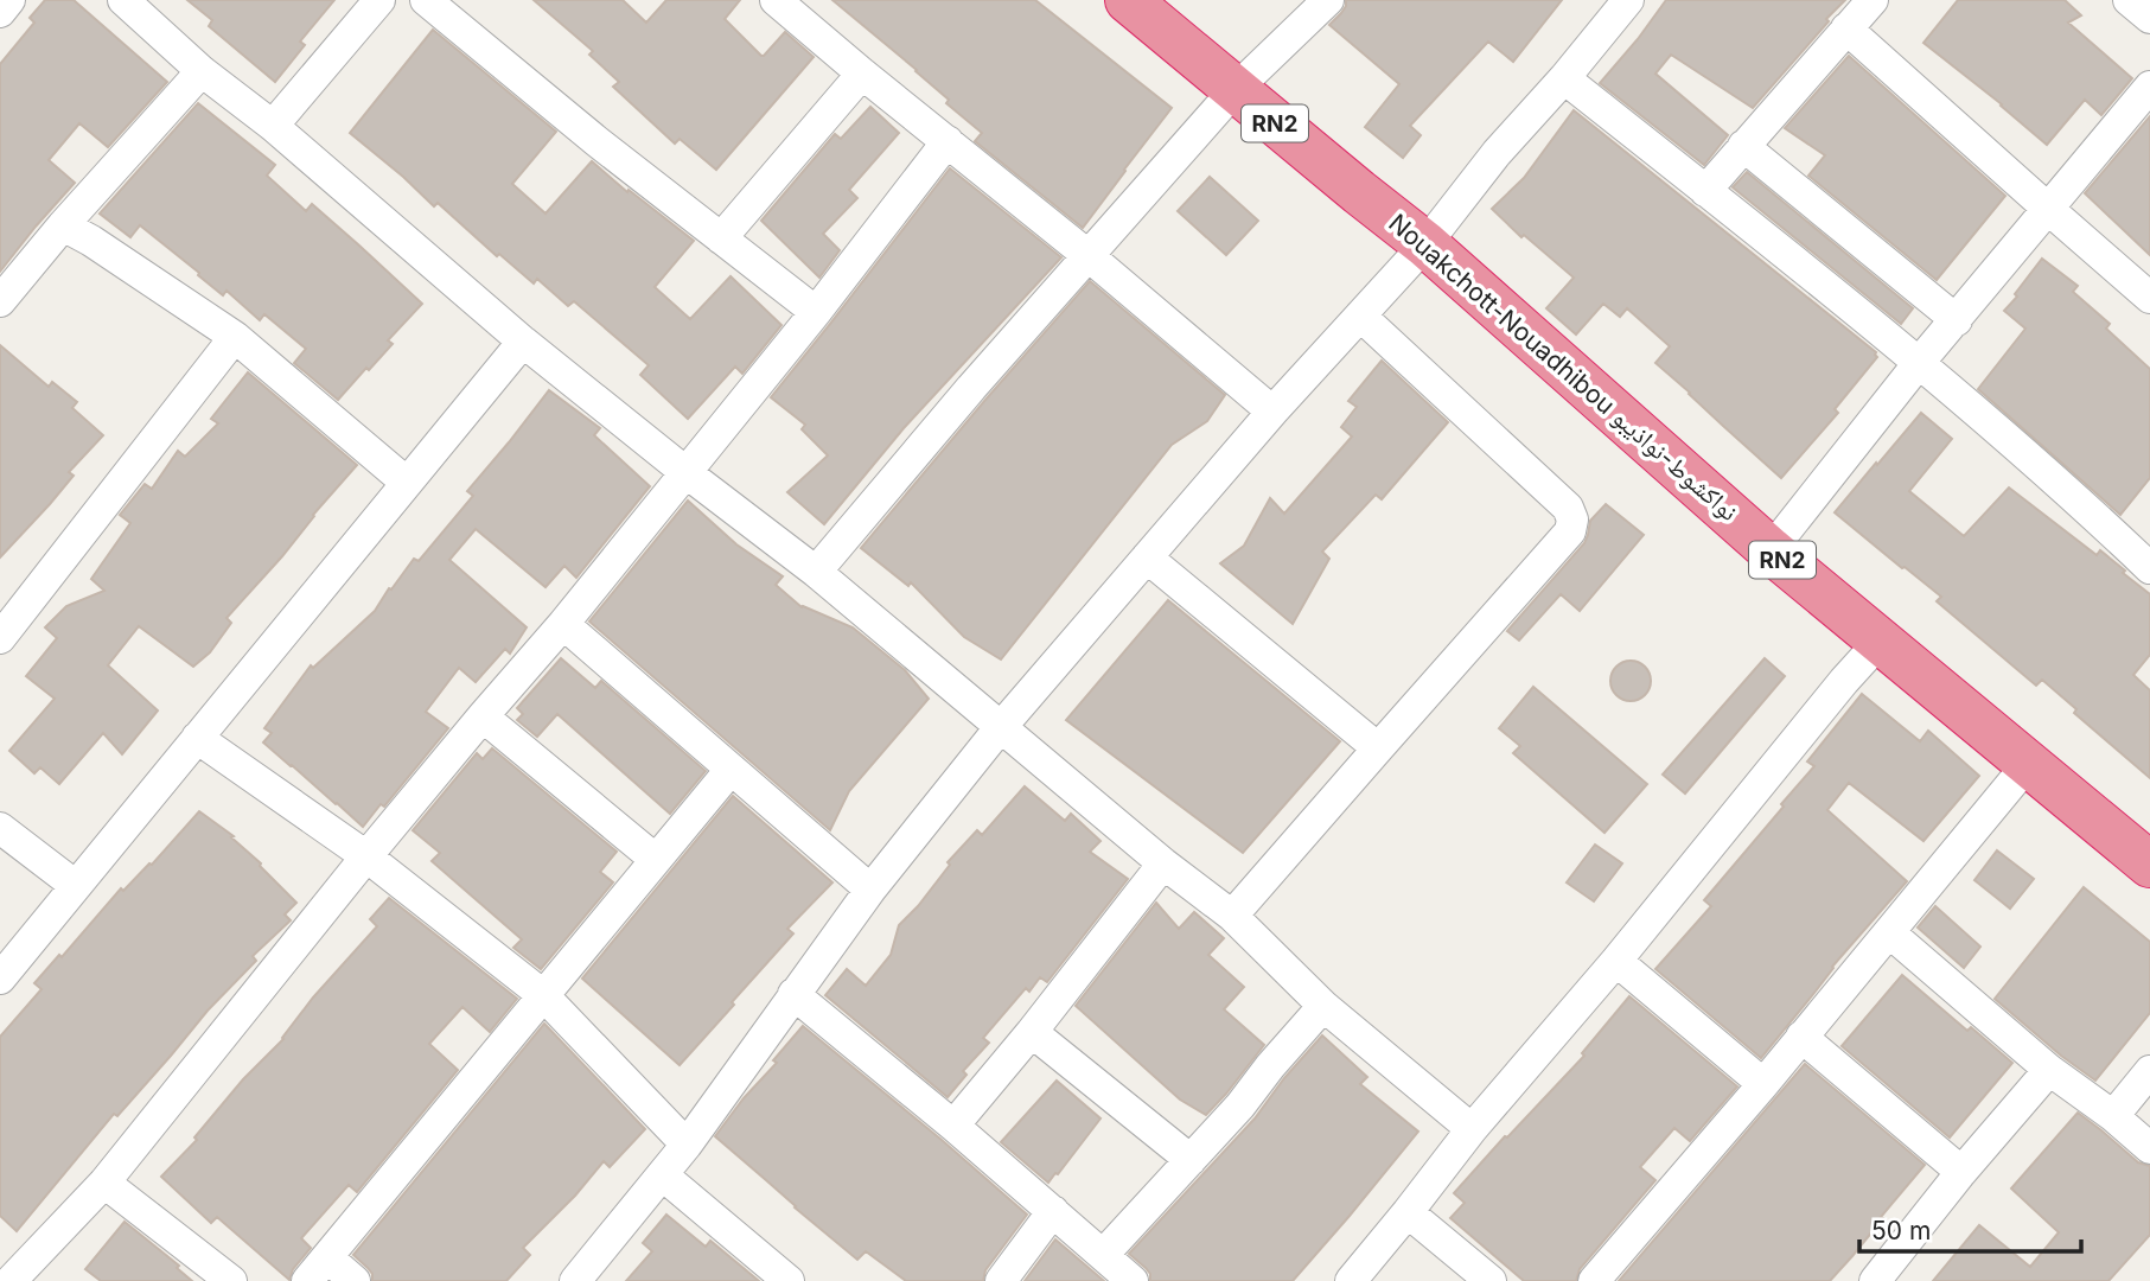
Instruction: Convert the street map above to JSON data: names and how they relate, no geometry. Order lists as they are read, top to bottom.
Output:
{
  "streets": {
    "highway": ["RN2", "Nouakchott-Nouadhibou نواكشوط-نواذيبو"]
  },
  "scale_bar": "50 m"
}
